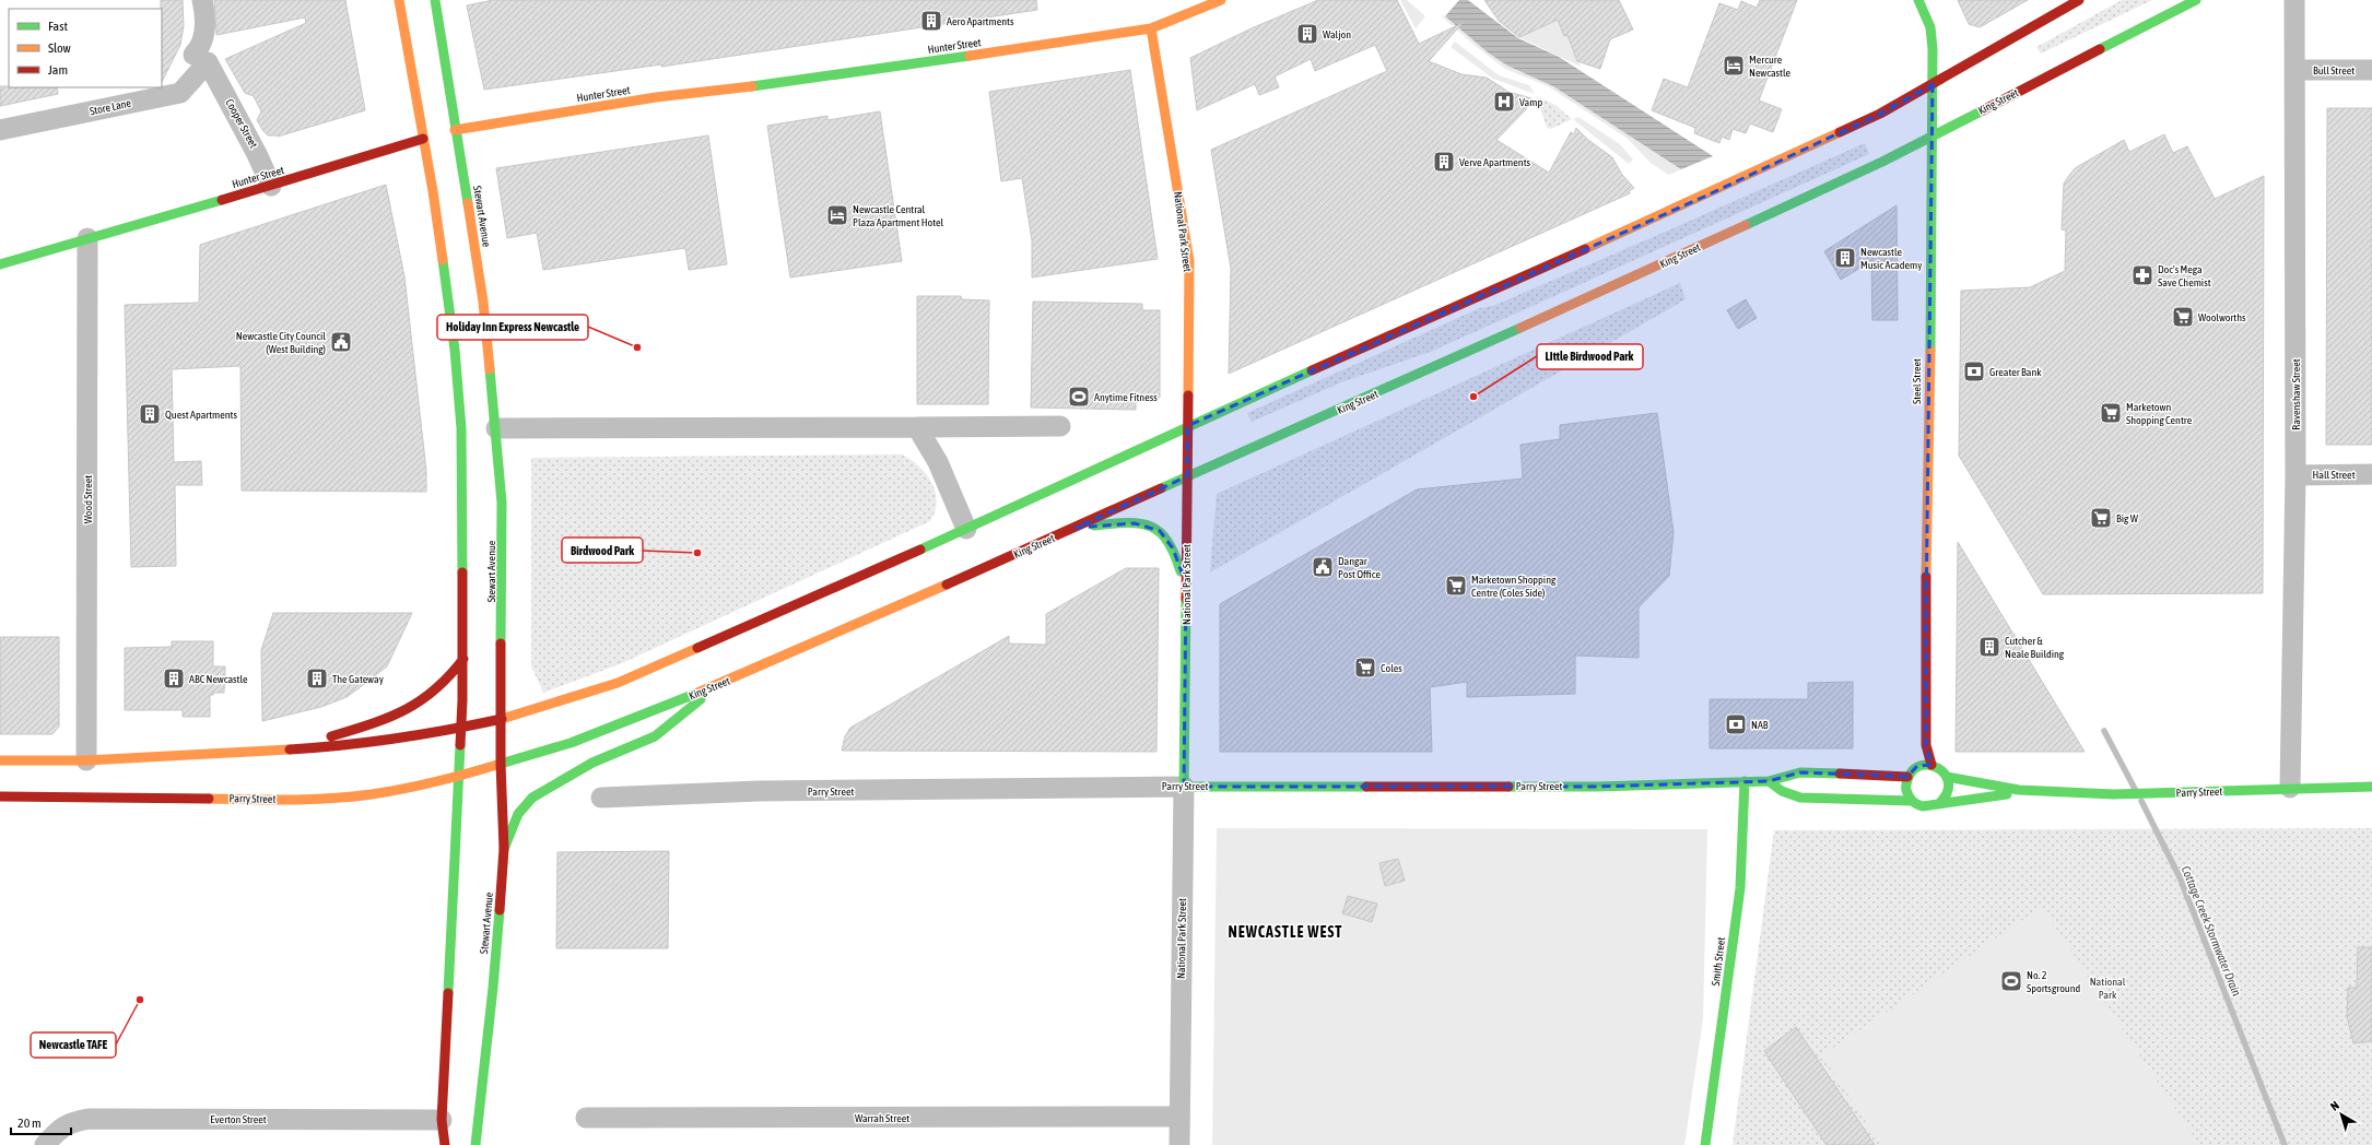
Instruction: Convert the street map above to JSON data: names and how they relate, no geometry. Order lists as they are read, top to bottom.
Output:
{
  "streets": {
    "main road": [
      "Hunter Street",
      "King Street",
      "Stewart Avenue",
      "National Park Street",
      "Steel Street",
      "Parry Street",
      "Smith Street"
    ],
    "street": [
      "Bull Street",
      "Store Lane",
      "Cooper Street",
      "Ravenshaw Street",
      "Hall Street",
      "Wood Street",
      "Warrah Street",
      "Everton Street"
    ]
  },
  "crossings": [
    ["Hunter Street", "Cooper Street"],
    ["Hunter Street", "Stewart Avenue"],
    ["Hunter Street", "National Park Street"],
    ["Hunter Street", "Wood Street"],
    ["Bull Street", "Ravenshaw Street"],
    ["King Street", "Stewart Avenue"],
    ["King Street", "National Park Street"],
    ["King Street", "Steel Street"],
    ["King Street", "Parry Street"],
    ["Store Lane", "Cooper Street"],
    ["Stewart Avenue", "Parry Street"],
    ["National Park Street", "Parry Street"],
    ["National Park Street", "Warrah Street"],
    ["Steel Street", "Parry Street"],
    ["Ravenshaw Street", "Hall Street"],
    ["Ravenshaw Street", "Parry Street"],
    ["Parry Street", "Smith Street"]
  ],
  "districts": ["NEWCASTLE WEST"],
  "water": ["Cottage Creek Stormwater Drain"],
  "parks": ["National Park"],
  "places": {
    "building": [
      "Aero Apartments",
      "Waljon",
      "Verve Apartments",
      "Newcastle Music Academy",
      "Quest Apartments",
      "Cutcher & Neale Building",
      "ABC Newcastle",
      "The Gateway"
    ],
    "hotel": ["Mercure Newcastle", "Newcastle Central Plaza Apartment Hotel"],
    "hospital": ["Vamp"],
    "pharmacy": ["Doc’s Mega Save Chemist"],
    "supermarket": [
      "Woolworths",
      "Marketown Shopping Centre",
      "Big W",
      "Marketown Shopping Centre (Coles Side)",
      "Coles"
    ],
    "public building": ["Newcastle City Council (West Building)", "Dangar Post Office"],
    "other": [
      "Holiday Inn Express Newcastle",
      "LIttle Birdwood Park",
      "Birdwood Park",
      "Newcastle TAFE"
    ],
    "bank": ["Greater Bank", "NAB"],
    "sports": ["Anytime Fitness", "No. 2 Sportsground"]
  },
  "legend": ["Fast", "Slow", "Jam"],
  "scale_bar": "20 m",
  "north": "top left"
}
